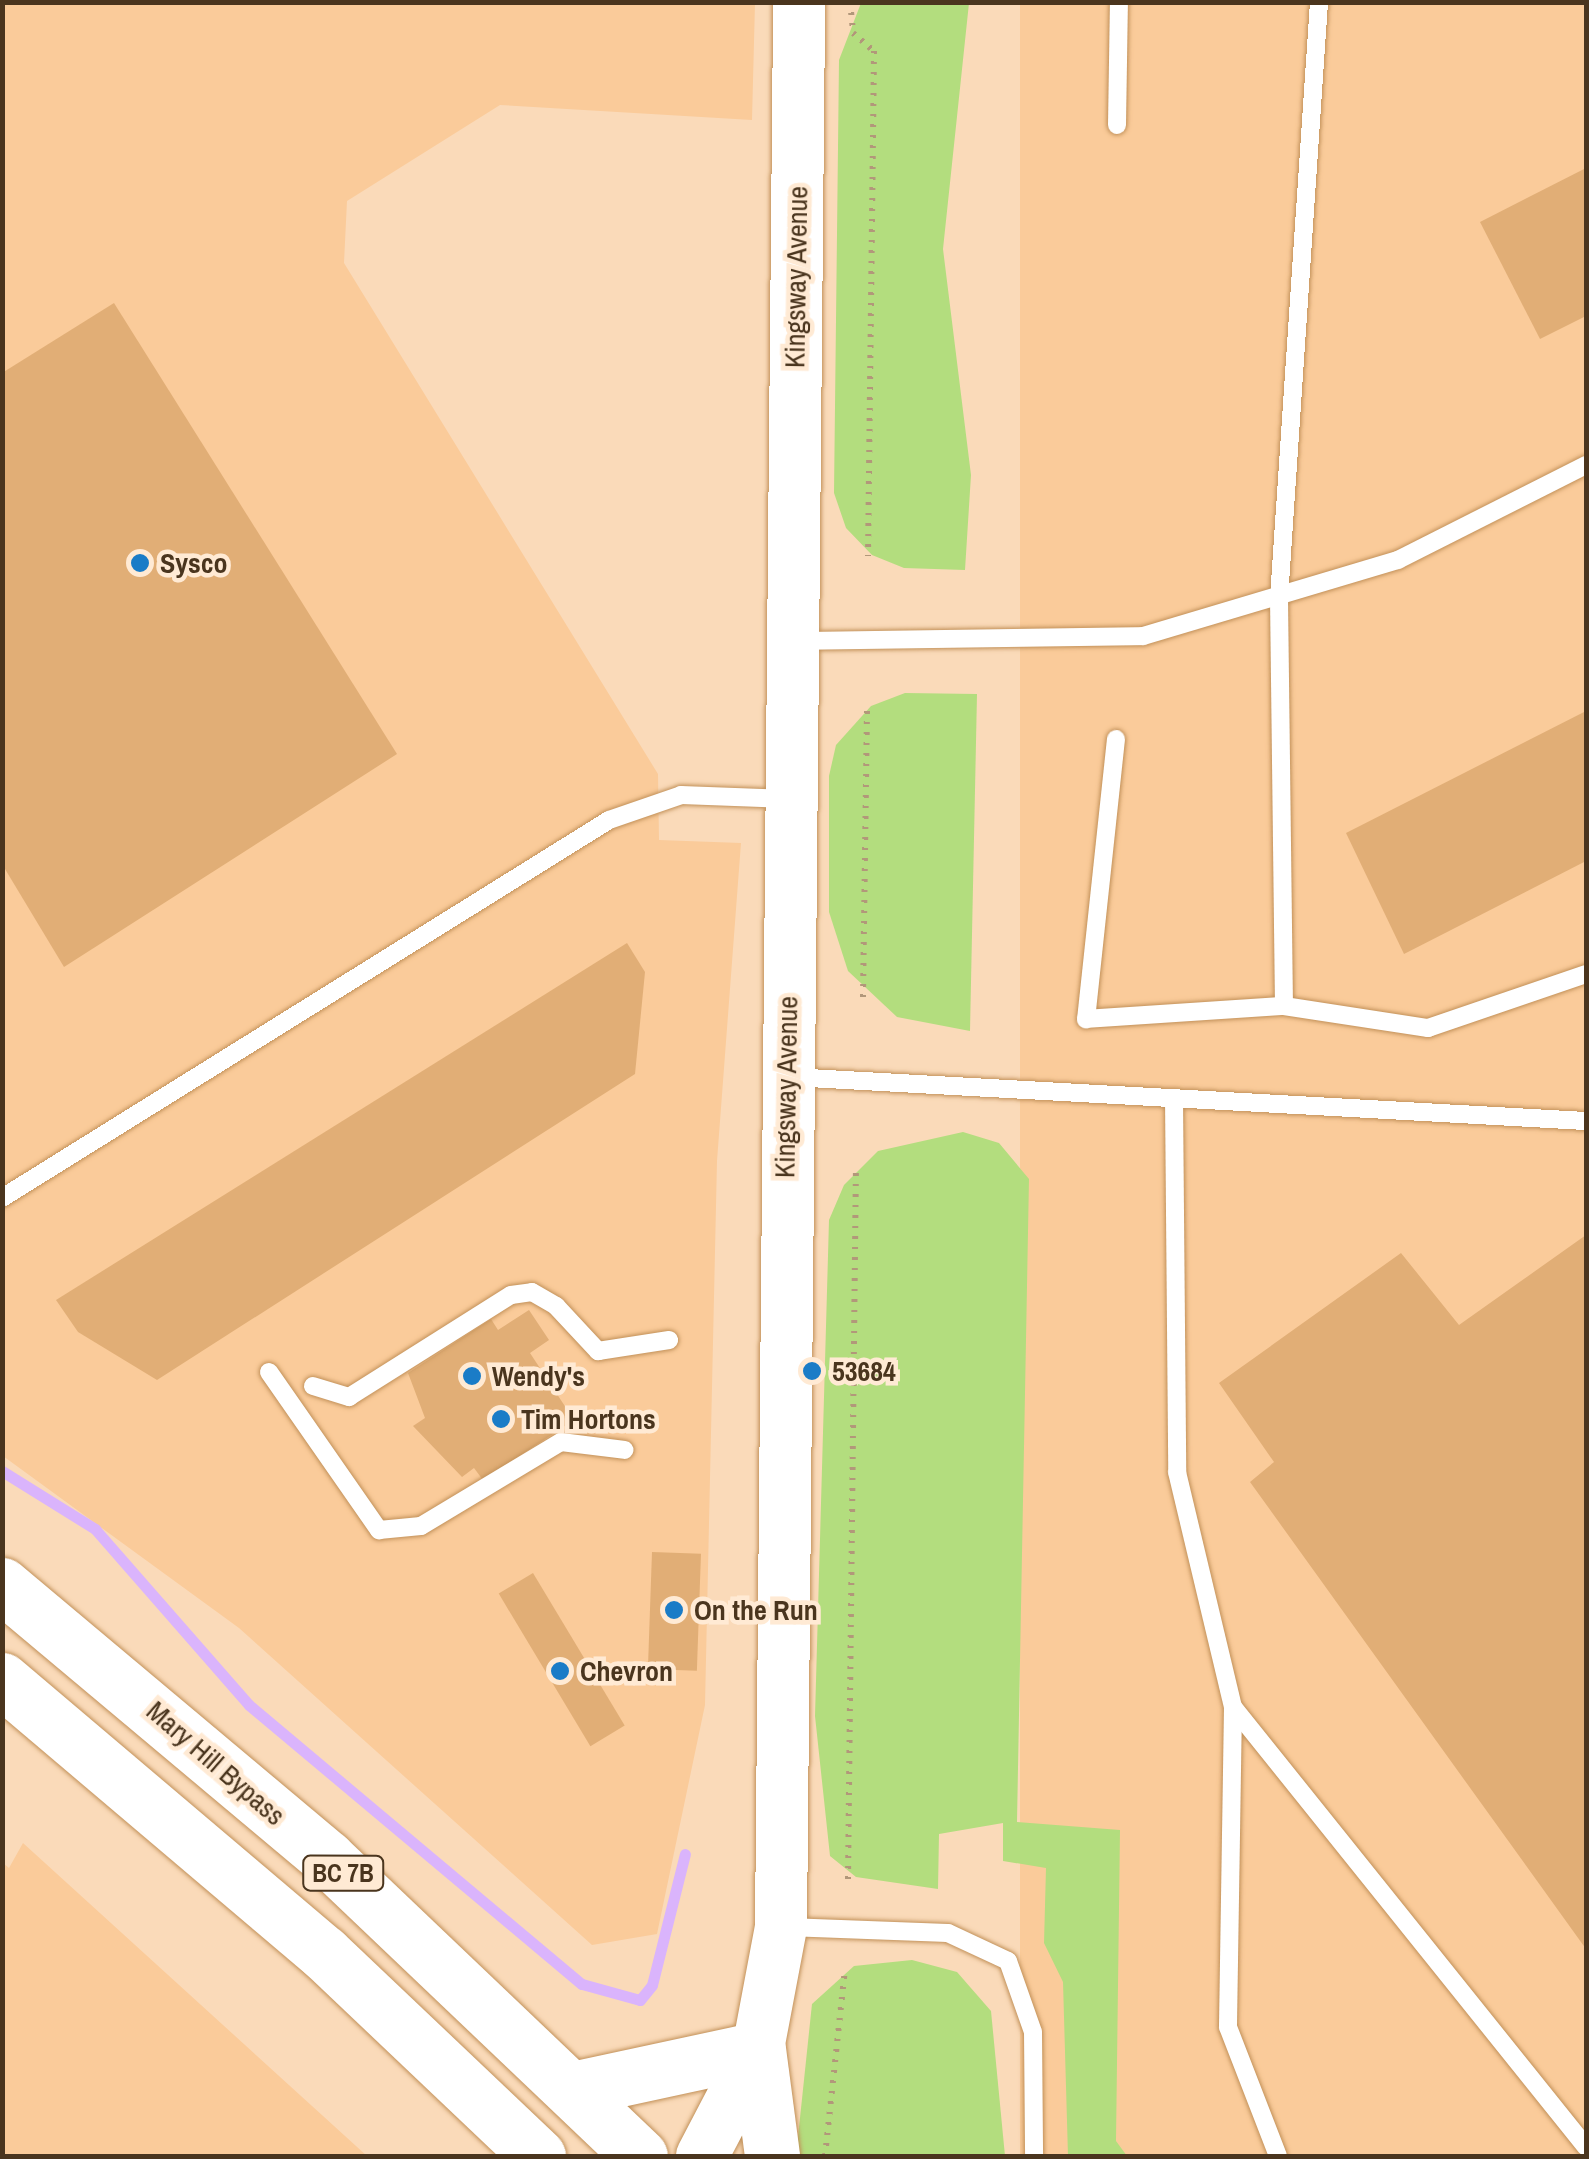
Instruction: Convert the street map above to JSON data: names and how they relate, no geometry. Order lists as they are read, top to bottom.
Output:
{
  "streets": {
    "highway": ["Mary Hill Bypass", "BC 7B"],
    "main road": ["Kingsway Avenue"]
  },
  "places": [
    "Sysco",
    "53684",
    "Wendy's",
    "Tim Hortons",
    "On the Run",
    "Chevron"
  ]
}
